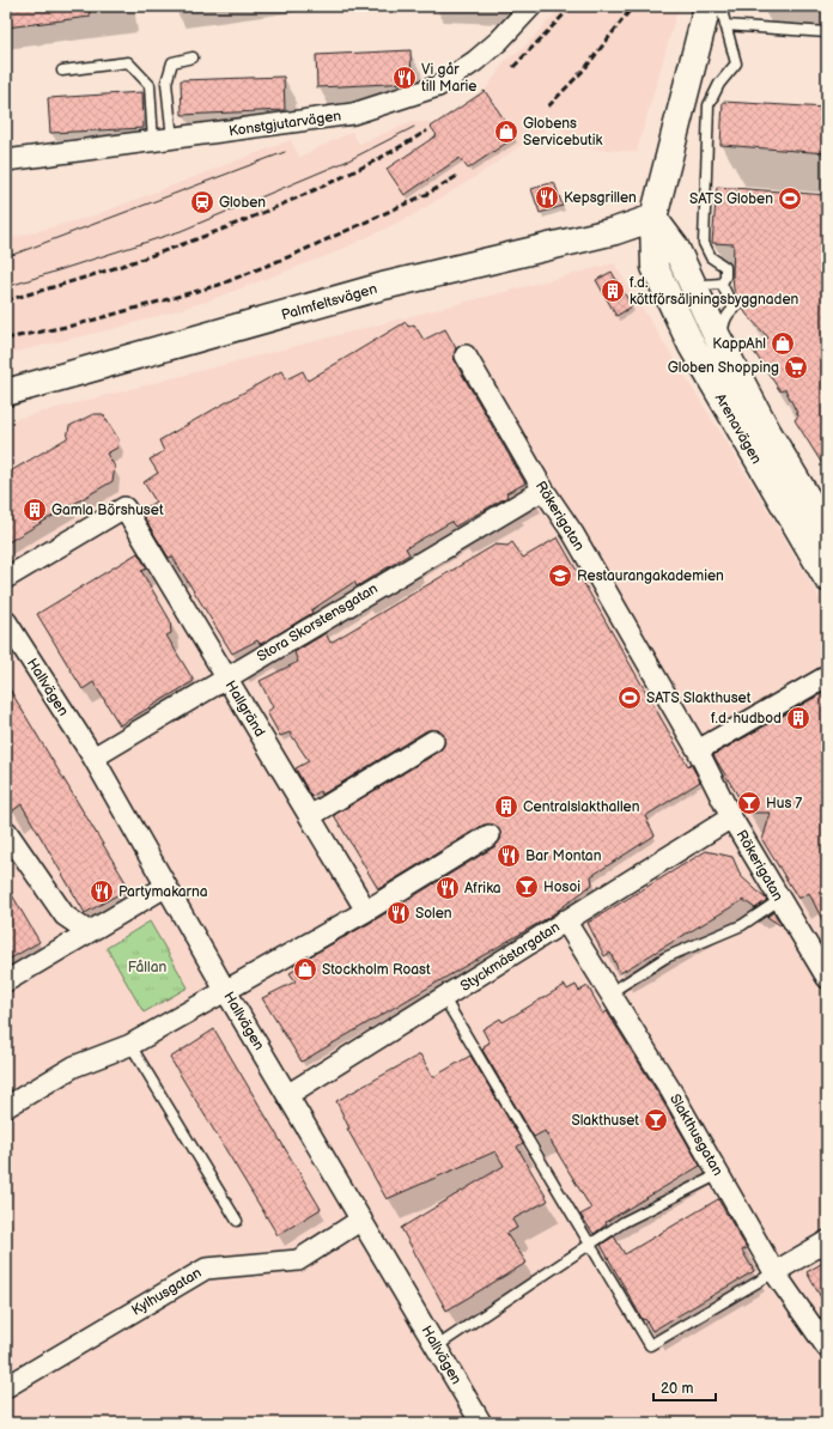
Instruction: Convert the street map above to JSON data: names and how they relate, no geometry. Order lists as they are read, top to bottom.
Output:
{
  "streets": {
    "main road": ["Palmfeltsvägen", "Arenavägen"],
    "street": [
      "Konstgjutarvägen",
      "Rökerigatan",
      "Stora Skorstensgatan",
      "Hallvägen",
      "Hallgränd",
      "Styckmästargatan",
      "Slakthusgatan",
      "Kylhusgatan"
    ]
  },
  "crossings": [
    ["Palmfeltsvägen", "Arenavägen"],
    ["Rökerigatan", "Stora Skorstensgatan"],
    ["Rökerigatan", "Styckmästargatan"],
    ["Stora Skorstensgatan", "Hallvägen"],
    ["Stora Skorstensgatan", "Hallgränd"],
    ["Hallvägen", "Styckmästargatan"],
    ["Hallvägen", "Kylhusgatan"],
    ["Styckmästargatan", "Slakthusgatan"]
  ],
  "parks": ["Fållan"],
  "places": {
    "restaurant": [
      "Vi går till Marie",
      "Kepsgrillen",
      "Bar Montan",
      "Afrika",
      "Partymakarna",
      "Solen"
    ],
    "shop": ["Globens Servicebutik", "KappAhl", "Stockholm Roast"],
    "sports": ["SATS Globen", "SATS Slakthuset"],
    "station": ["Globen"],
    "building": [
      "f.d. köttförsäljningsbyggnaden",
      "Gamla Börshuset",
      "f.d. hudbod",
      "Centralslakthallen"
    ],
    "supermarket": ["Globen Shopping"],
    "school or university": ["Restaurangakademien"],
    "bar": ["Hus 7", "Hosoi", "Slakthuset"]
  },
  "scale_bar": "20 m"
}
